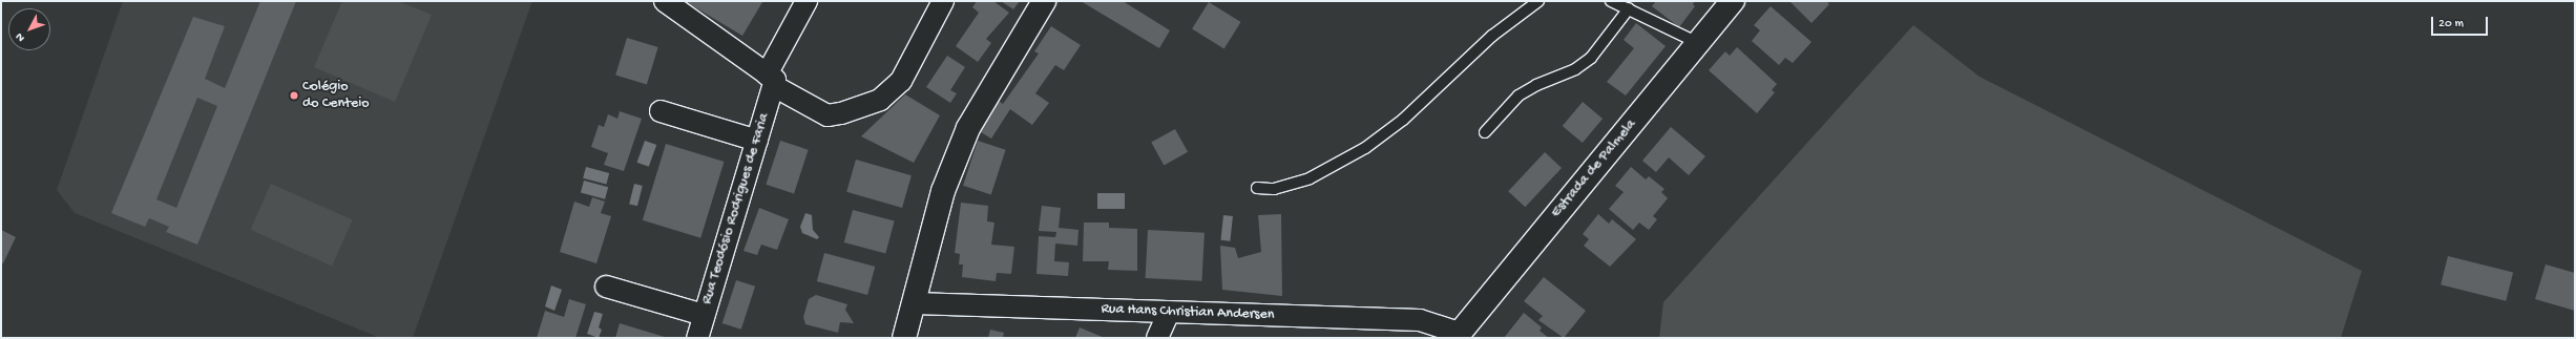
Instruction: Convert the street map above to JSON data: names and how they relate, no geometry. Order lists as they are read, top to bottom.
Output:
{
  "streets": {
    "street": ["Estrada de Palmela", "Rua Teodósio Rodrigues de Faria", "Rua Hans Christian Andersen"]
  },
  "crossings": [
    ["Estrada de Palmela", "Rua Hans Christian Andersen"]
  ],
  "places": ["Colégio do Centeio"],
  "scale_bar": "20 m",
  "north": "bottom left"
}
